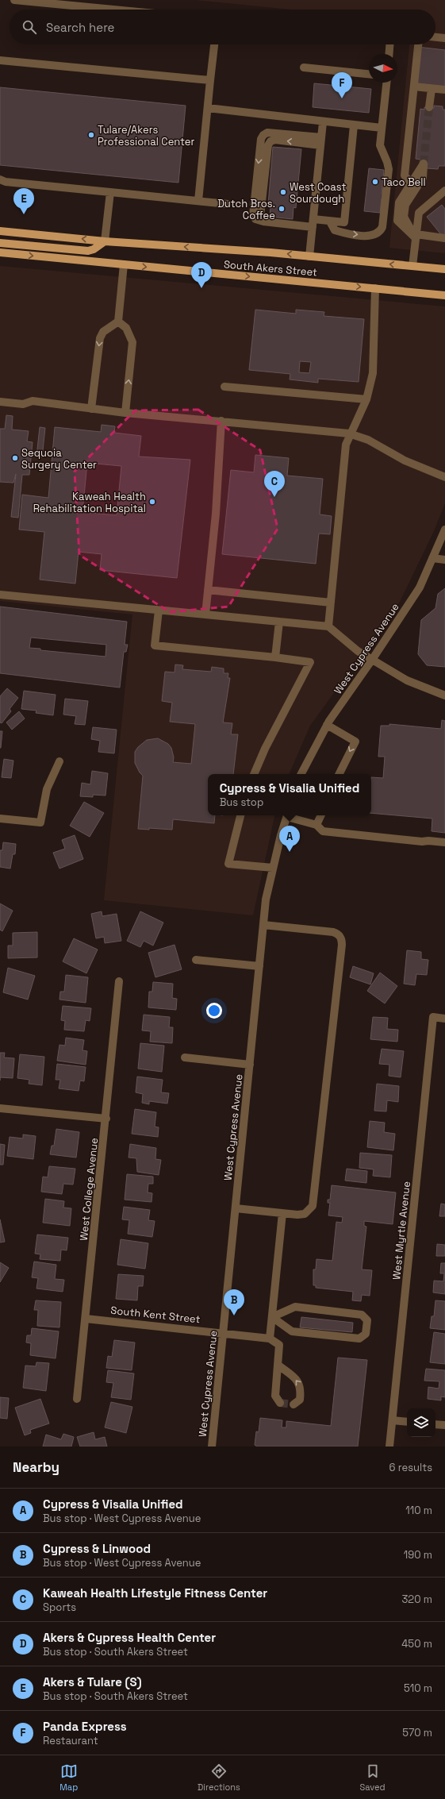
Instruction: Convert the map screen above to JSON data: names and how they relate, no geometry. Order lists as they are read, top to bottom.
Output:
{
  "streets": {
    "main road": ["South Akers Street"],
    "street": [
      "West Cypress Avenue",
      "West College Avenue",
      "West Myrtle Avenue",
      "South Kent Street"
    ]
  },
  "crossings": [
    ["West Cypress Avenue", "South Kent Street"],
    ["West College Avenue", "South Kent Street"]
  ],
  "places": [
    "Tulare/Akers Professional Center",
    "Taco Bell",
    "West Coast Sourdough",
    "Dutch Bros. Coffee",
    "Sequoia Surgery Center",
    "Kaweah Health Rehabilitation Hospital"
  ],
  "north": "right",
  "page": {
    "search": "Search here",
    "pins": [
      "F",
      "E",
      "D",
      "C",
      "A",
      "B"
    ],
    "popup": ["Cypress & Visalia Unified", "Bus stop"],
    "heading": ["Nearby", "6 results"],
    "list": [
      {
        "mark": "A",
        "name": "Cypress & Visalia Unified",
        "note": "Bus stop · West Cypress Avenue",
        "value": "110 m"
      },
      {
        "mark": "B",
        "name": "Cypress & Linwood",
        "note": "Bus stop · West Cypress Avenue",
        "value": "190 m"
      },
      {
        "mark": "C",
        "name": "Kaweah Health Lifestyle Fitness Center",
        "note": "Sports",
        "value": "320 m"
      },
      {
        "mark": "D",
        "name": "Akers & Cypress Health Center",
        "note": "Bus stop · South Akers Street",
        "value": "450 m"
      },
      {
        "mark": "E",
        "name": "Akers & Tulare (S)",
        "note": "Bus stop · South Akers Street",
        "value": "510 m"
      },
      {
        "mark": "F",
        "name": "Panda Express",
        "note": "Restaurant",
        "value": "570 m"
      }
    ],
    "nav": ["Map", "Directions", "Saved"]
  }
}
